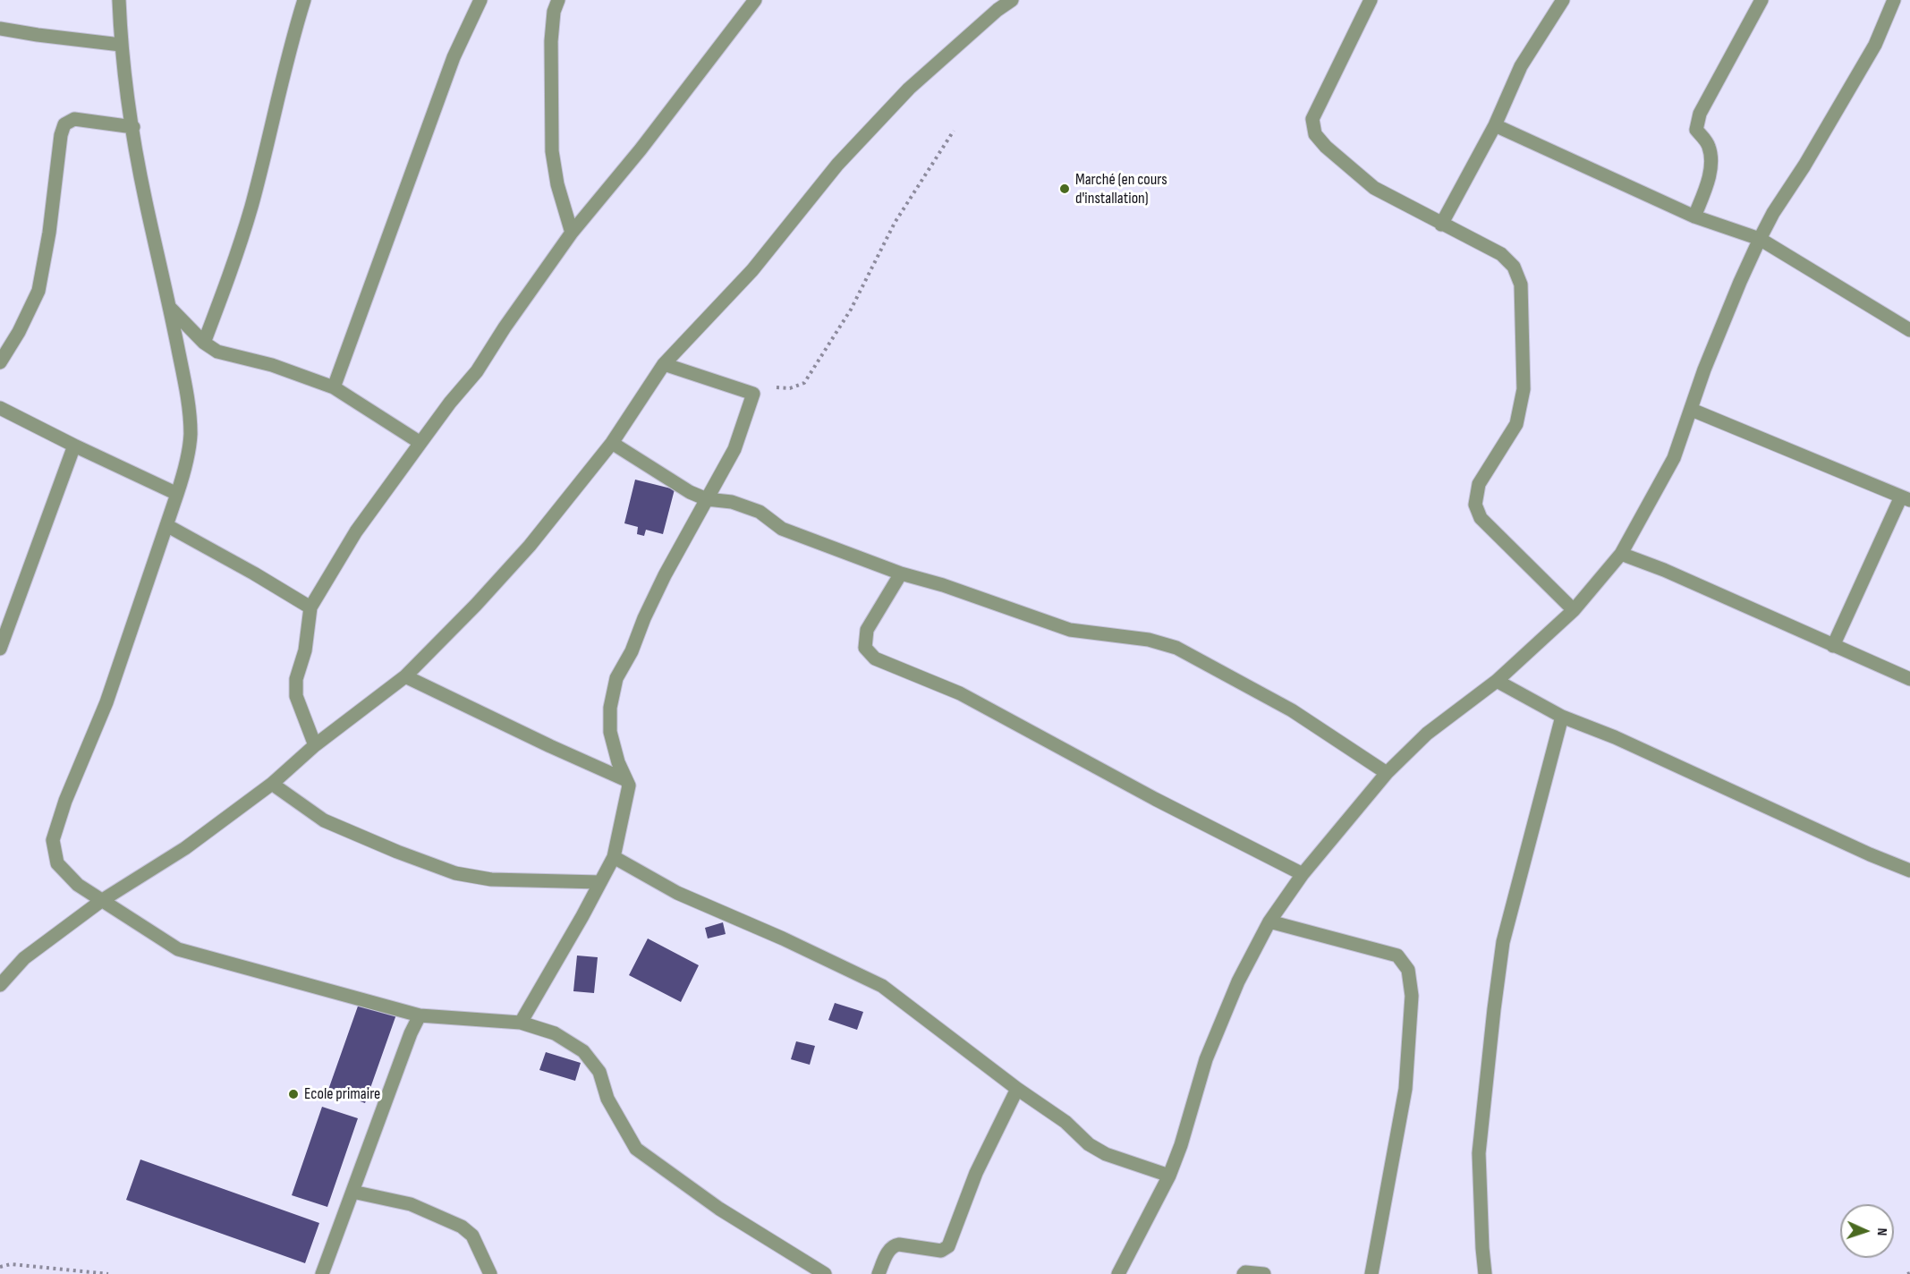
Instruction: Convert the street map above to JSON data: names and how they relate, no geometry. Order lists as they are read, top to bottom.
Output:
{
  "places": ["Marché (en cours d'installation)", "Ecole primaire"],
  "north": "right"
}
